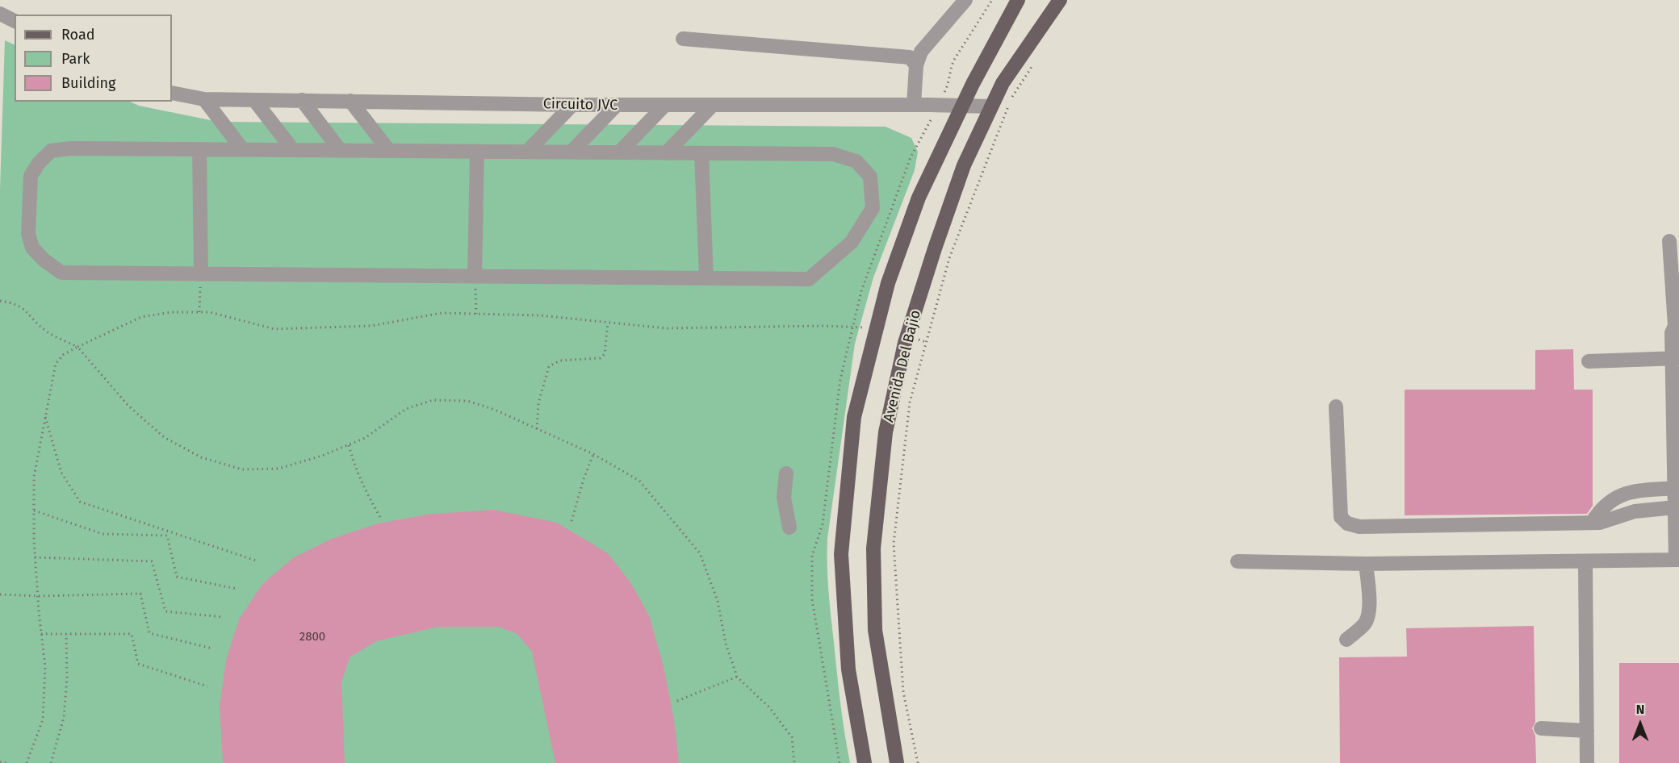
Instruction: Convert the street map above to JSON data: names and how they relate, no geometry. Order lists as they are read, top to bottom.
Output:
{
  "streets": {
    "main road": ["Avenida Del Bajio"],
    "lane": ["Circuito JVC"]
  },
  "crossings": [
    ["Circuito JVC", "Avenida Del Bajio"]
  ],
  "house_numbers": ["2800"],
  "legend": ["Road", "Park", "Building"],
  "north": "top"
}
